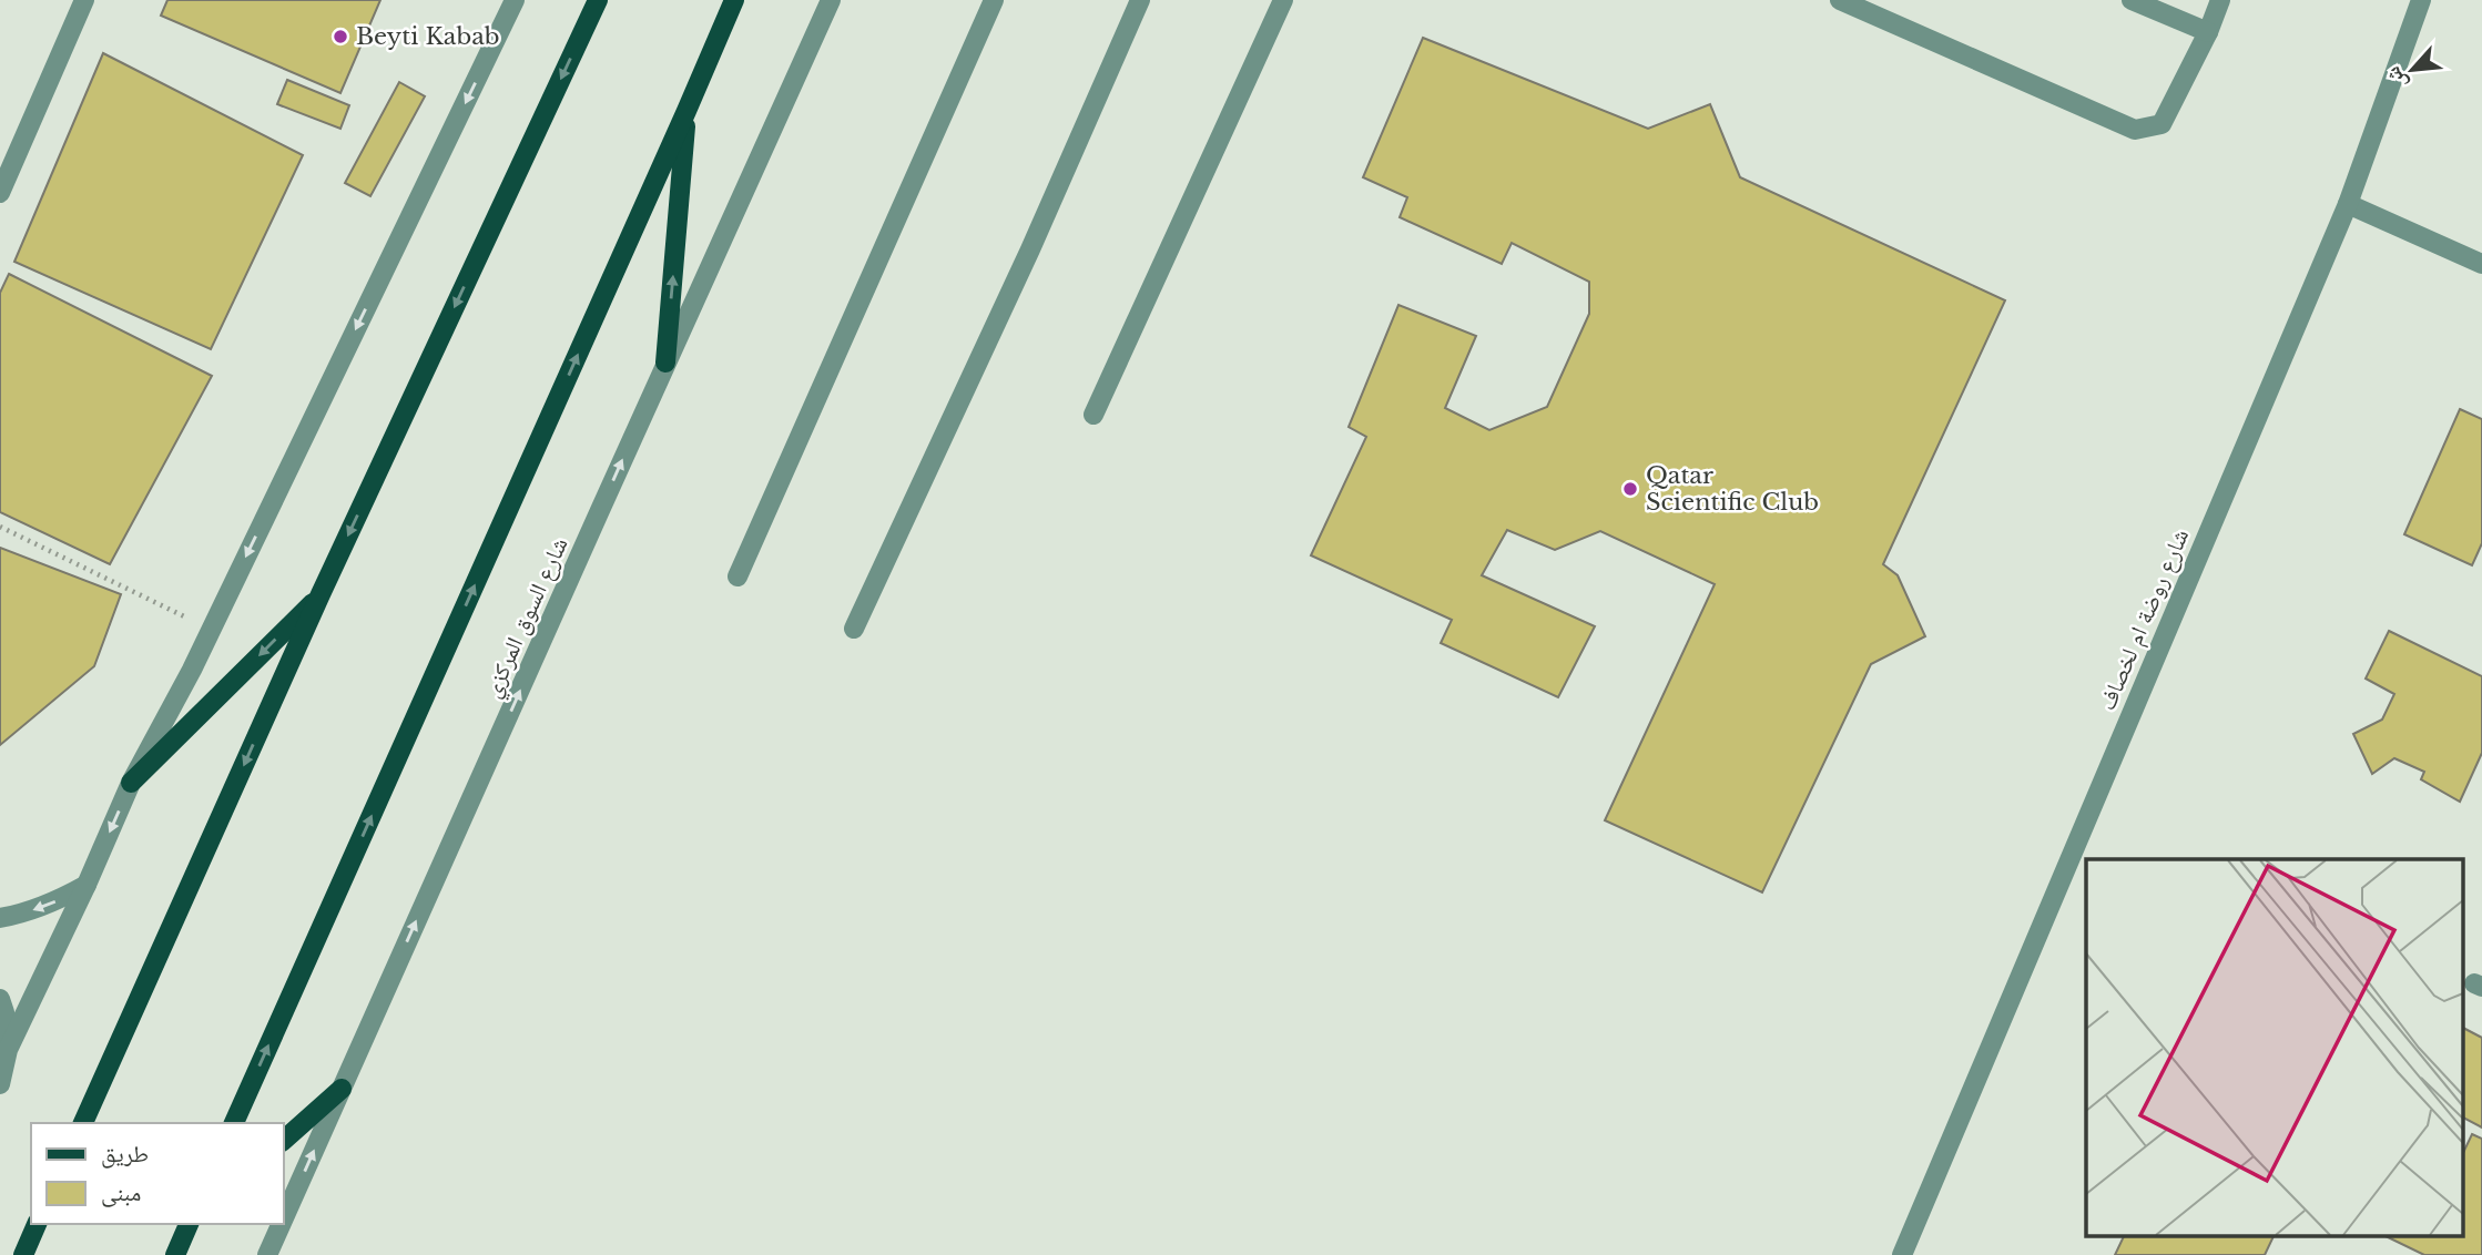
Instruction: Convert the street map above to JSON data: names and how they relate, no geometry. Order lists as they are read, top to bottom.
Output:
{
  "streets": {
    "street": ["شارع السوق المركزي", "شارع روضة ام لخصاف"]
  },
  "one_way": ["شارع السوق المركزي"],
  "places": ["Beyti Kabab", "Qatar Scientific Club"],
  "legend": ["طريق", "مبنى"],
  "north": "bottom left"
}
